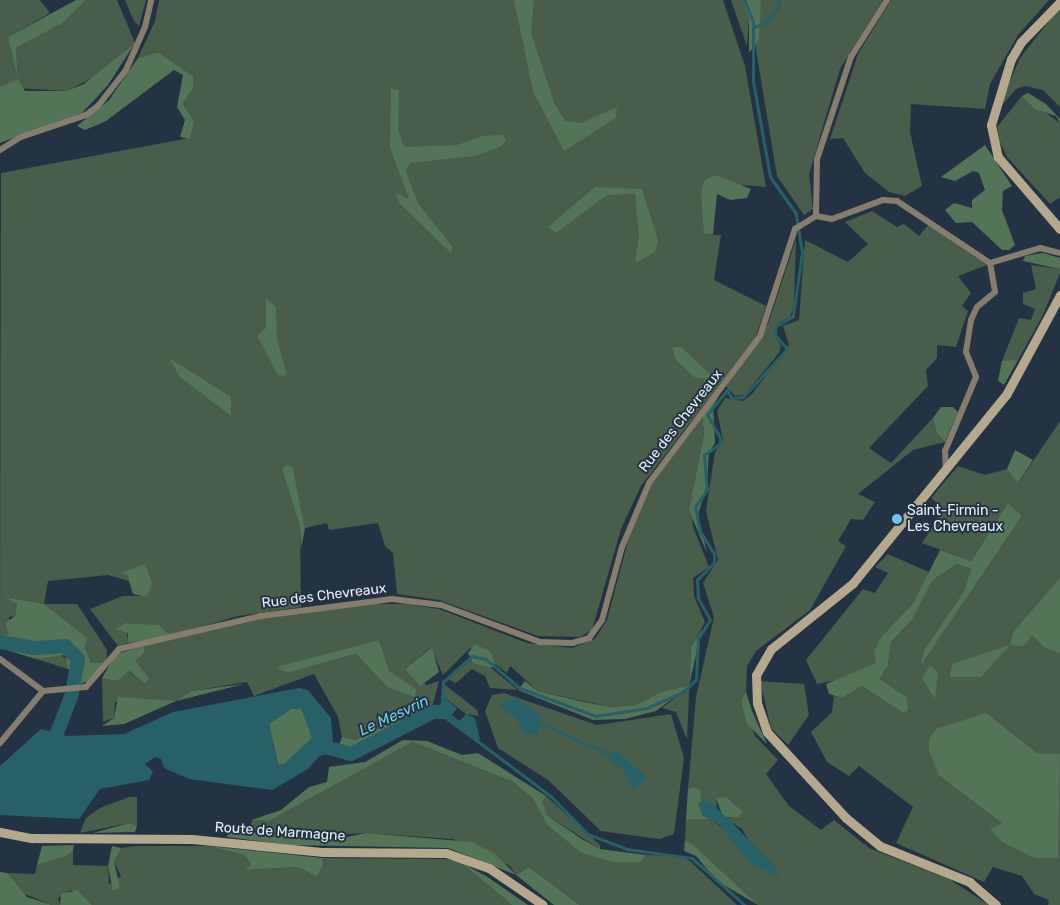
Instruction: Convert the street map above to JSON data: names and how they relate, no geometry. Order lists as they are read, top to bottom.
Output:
{
  "streets": {
    "main road": ["Route de Marmagne"],
    "street": ["Rue des Chevreaux"]
  },
  "water": ["Le Mesvrin"],
  "places": ["Saint-Firmin - Les Chevreaux"]
}
